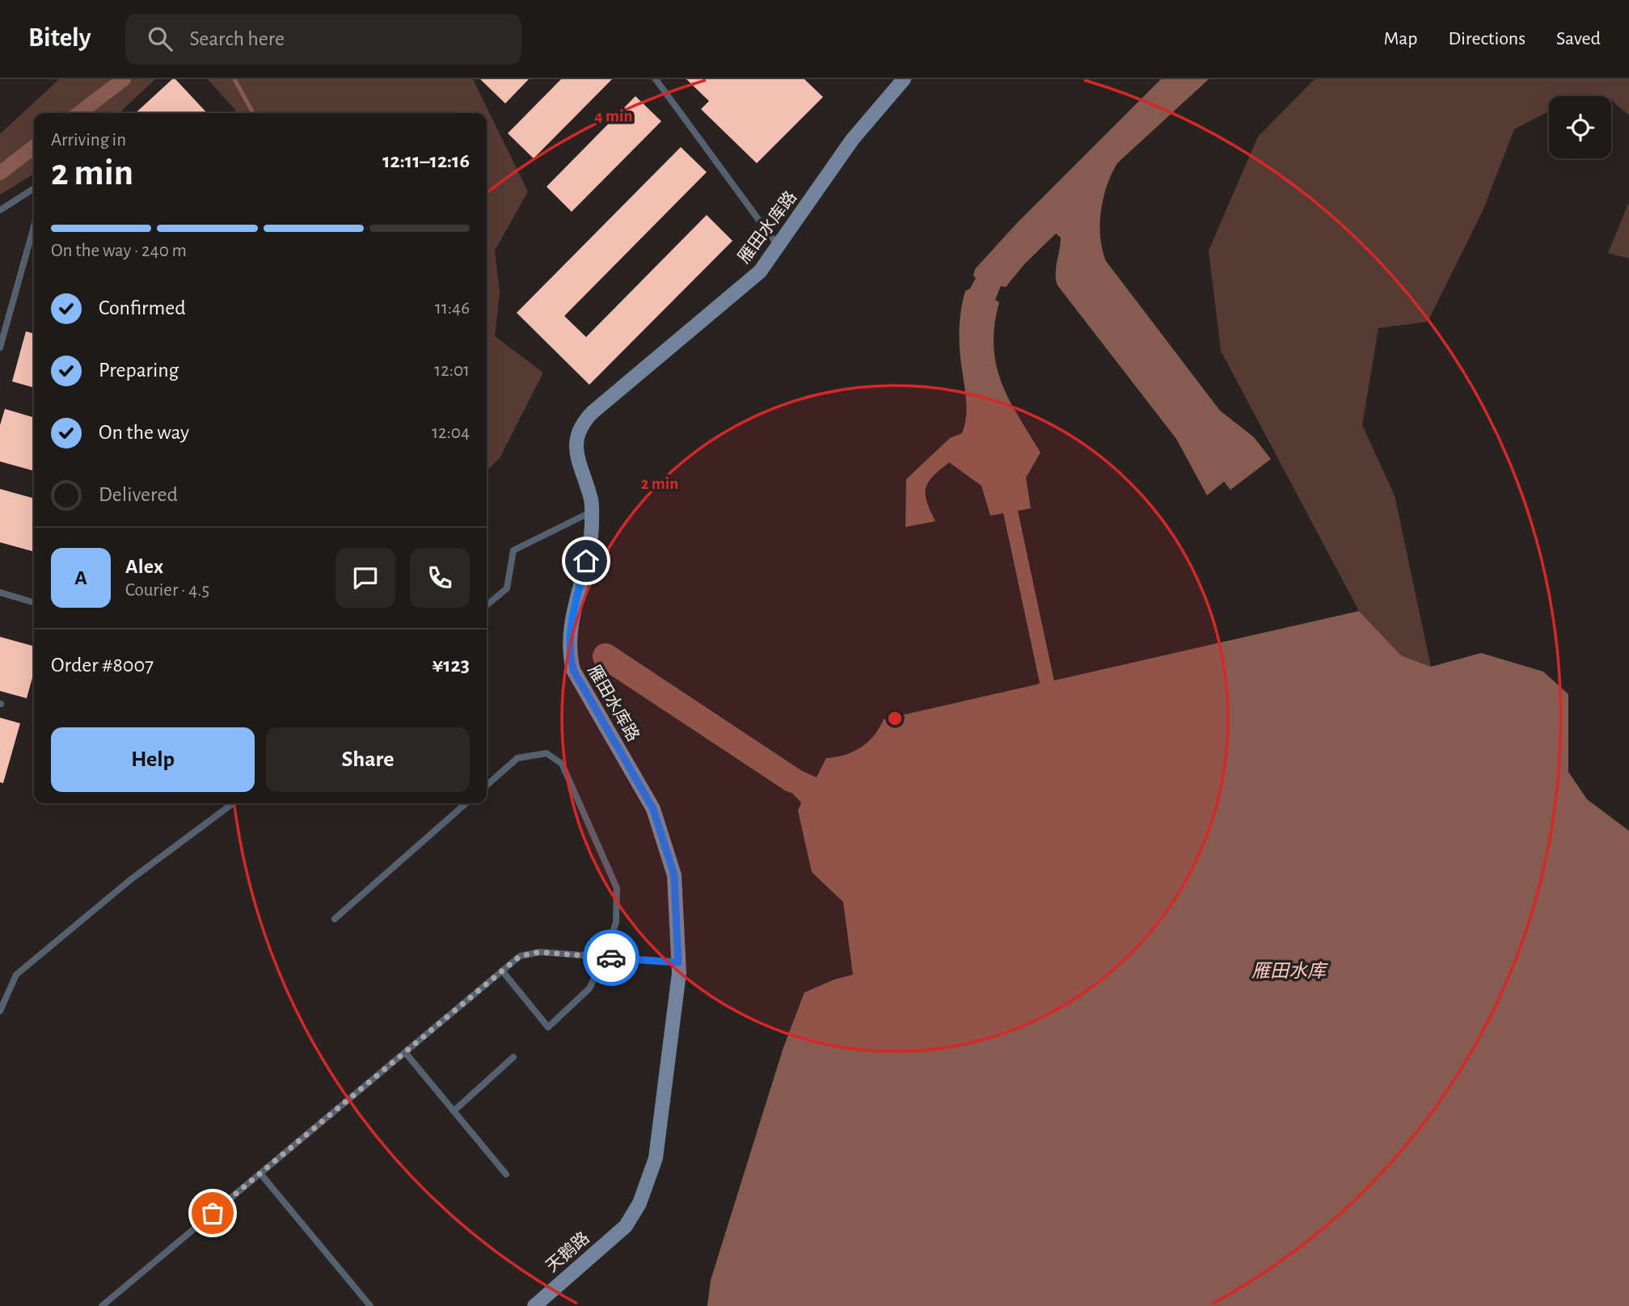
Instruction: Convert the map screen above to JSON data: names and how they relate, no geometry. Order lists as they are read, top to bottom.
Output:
{
  "streets": {
    "main road": ["雁田水库路", "天鹅路"]
  },
  "crossings": [
    ["雁田水库路", "天鹅路"]
  ],
  "water": ["雁田水库"],
  "page": {
    "header": "Bitely",
    "search": "Search here",
    "nav": ["Map", "Directions", "Saved"],
    "heading": ["2 min", "Arriving in", "12:11–12:16"],
    "panel": [
      "Alex",
      "Courier · 4.5",
      "Order #8007",
      "¥123"
    ],
    "bar": "On the way · 240 m",
    "list": [
      ["Confirmed", "11:46"],
      ["Preparing", "12:01"],
      ["On the way", "12:04"],
      "Delivered"
    ],
    "round": "A",
    "buttons": ["Help", "Share"]
  },
  "rings": ["4 min", "2 min"]
}
